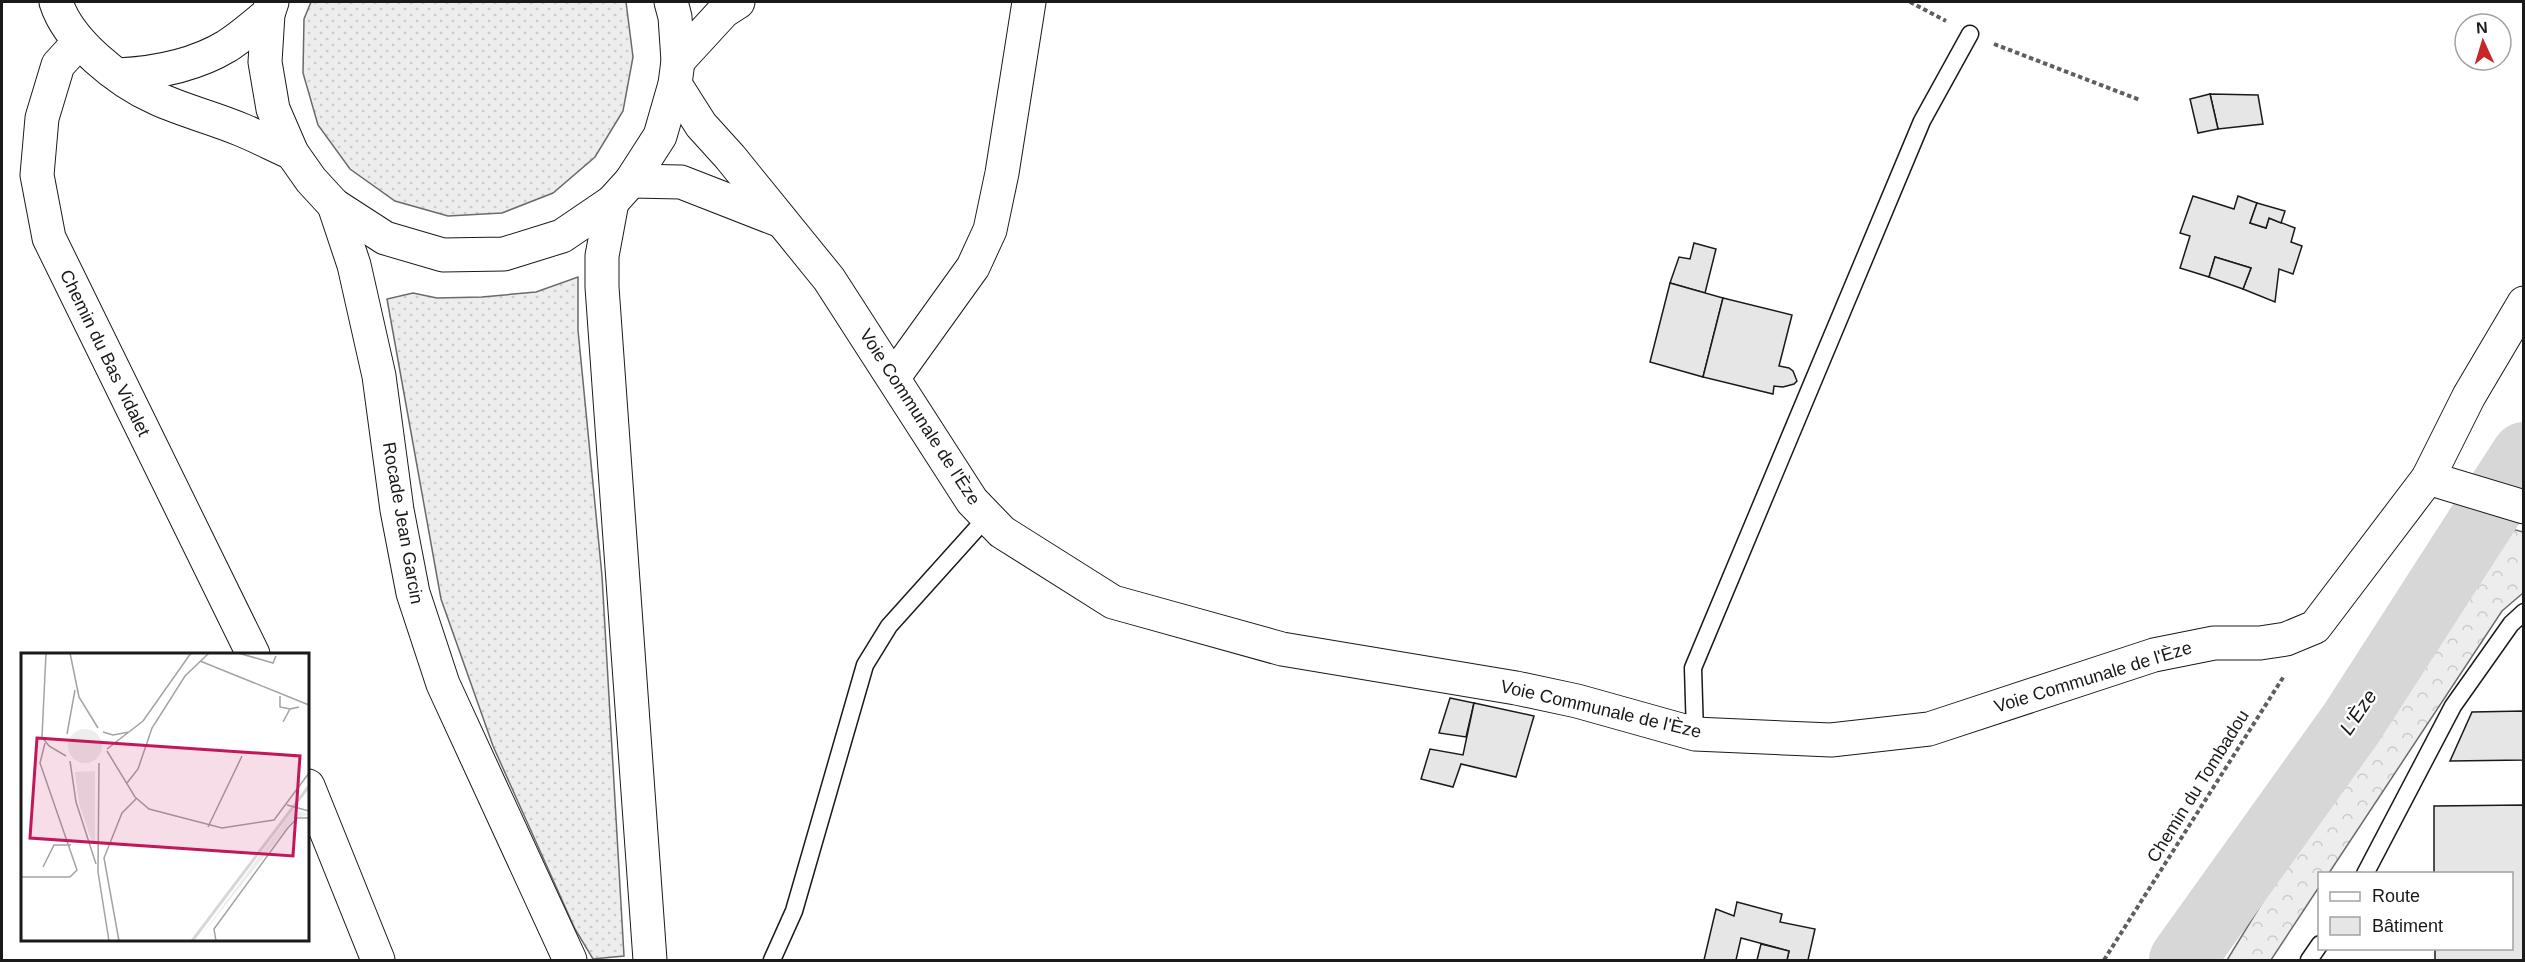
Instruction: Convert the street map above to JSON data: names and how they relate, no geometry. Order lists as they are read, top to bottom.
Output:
{
  "streets": {
    "street": ["Chemin du Bas Vidalet", "Voie Communale de l'Èze", "Rocade Jean Garcin"],
    "path": ["Chemin du Tombadou"]
  },
  "crossings": [
    ["Voie Communale de l'Èze", "Chemin du Tombadou"]
  ],
  "water": ["L'Èze"],
  "legend": ["Route", "Bâtiment"],
  "north": "top"
}
